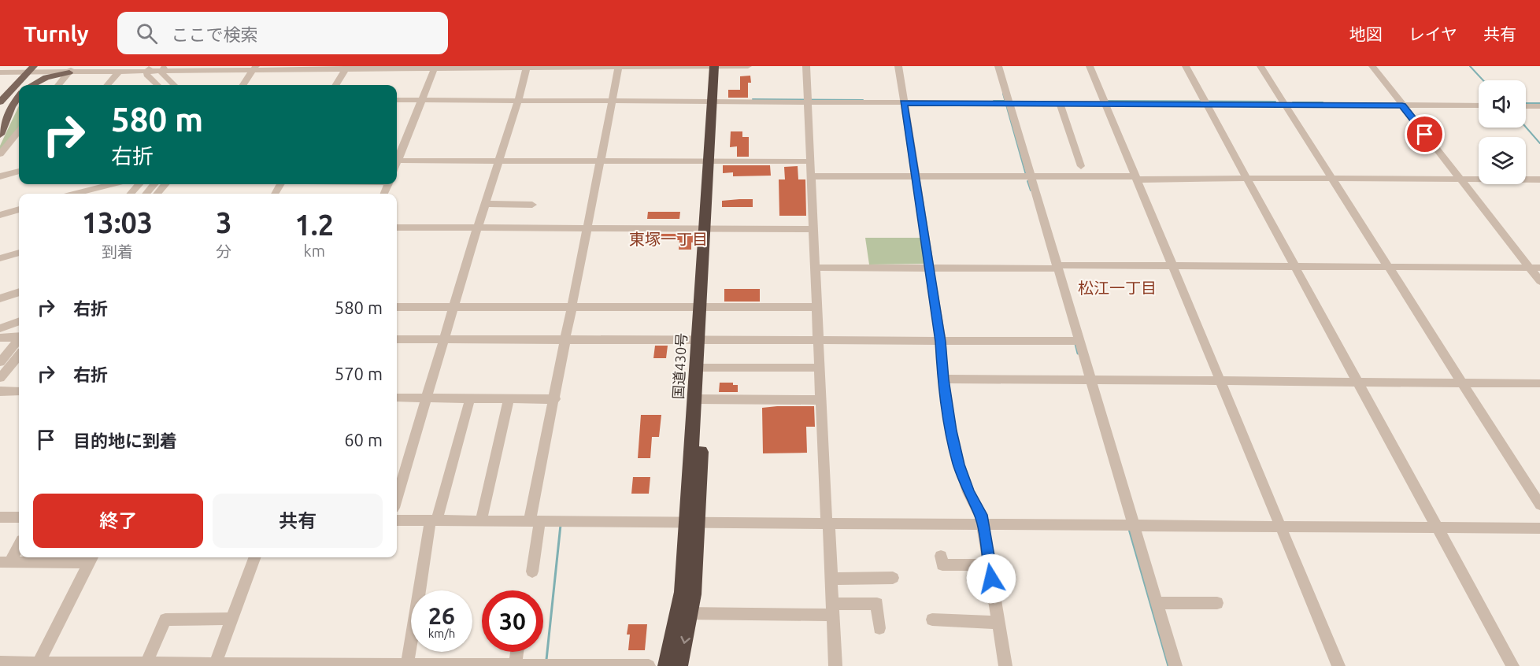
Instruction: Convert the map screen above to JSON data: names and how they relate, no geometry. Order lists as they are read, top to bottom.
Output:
{
  "streets": {
    "highway": ["国道430号"]
  },
  "districts": ["東塚一丁目", "松江一丁目"],
  "page": {
    "header": "Turnly",
    "search": "ここで検索",
    "nav": ["地図", "レイヤ", "共有"],
    "turn": ["580 m", "右折"],
    "eta": [
      "13:03",
      "到着",
      "3",
      "分",
      "1.2",
      "km"
    ],
    "list": [
      {
        "name": "右折",
        "value": "580 m"
      },
      {
        "name": "右折",
        "value": "570 m"
      },
      {
        "name": "目的地に到着",
        "value": "60 m"
      }
    ],
    "buttons": ["終了", "共有"],
    "speed": "26 km/h",
    "limit": "30"
  }
}
